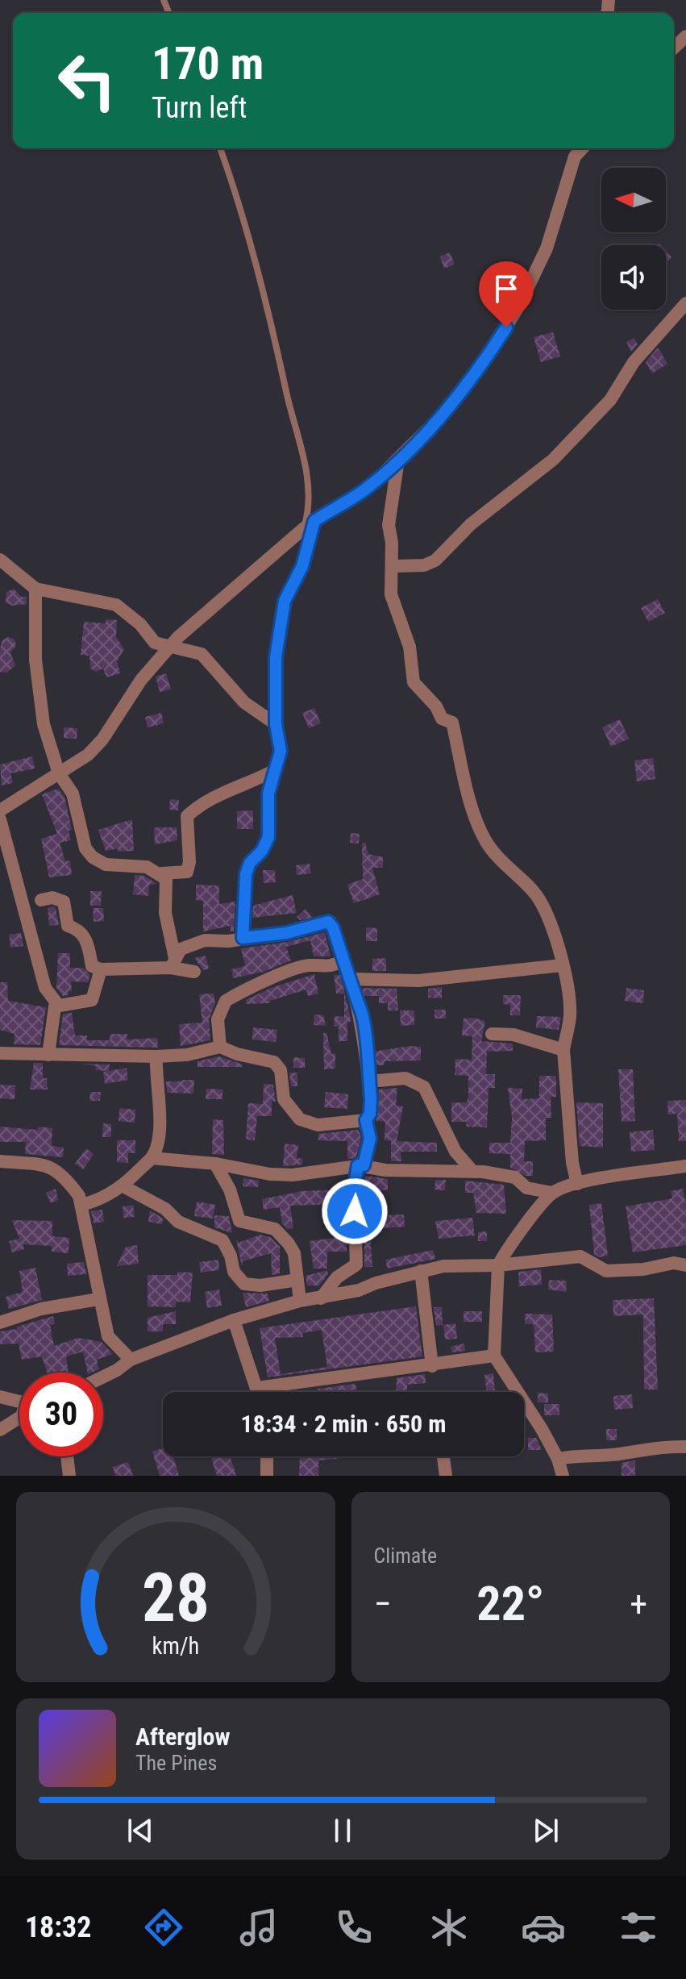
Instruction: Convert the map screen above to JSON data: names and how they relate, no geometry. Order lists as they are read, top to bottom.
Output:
{
  "north": "left",
  "page": {
    "turn": ["170 m", "Turn left"],
    "limit": "30",
    "trip": "18:34 · 2 min · 650 m",
    "tile": "Climate",
    "heat": ["−", "22°", "+"],
    "song": ["Afterglow", "The Pines"],
    "tabs": "18:32",
    "gauge": ["28", "km/h"]
  }
}
